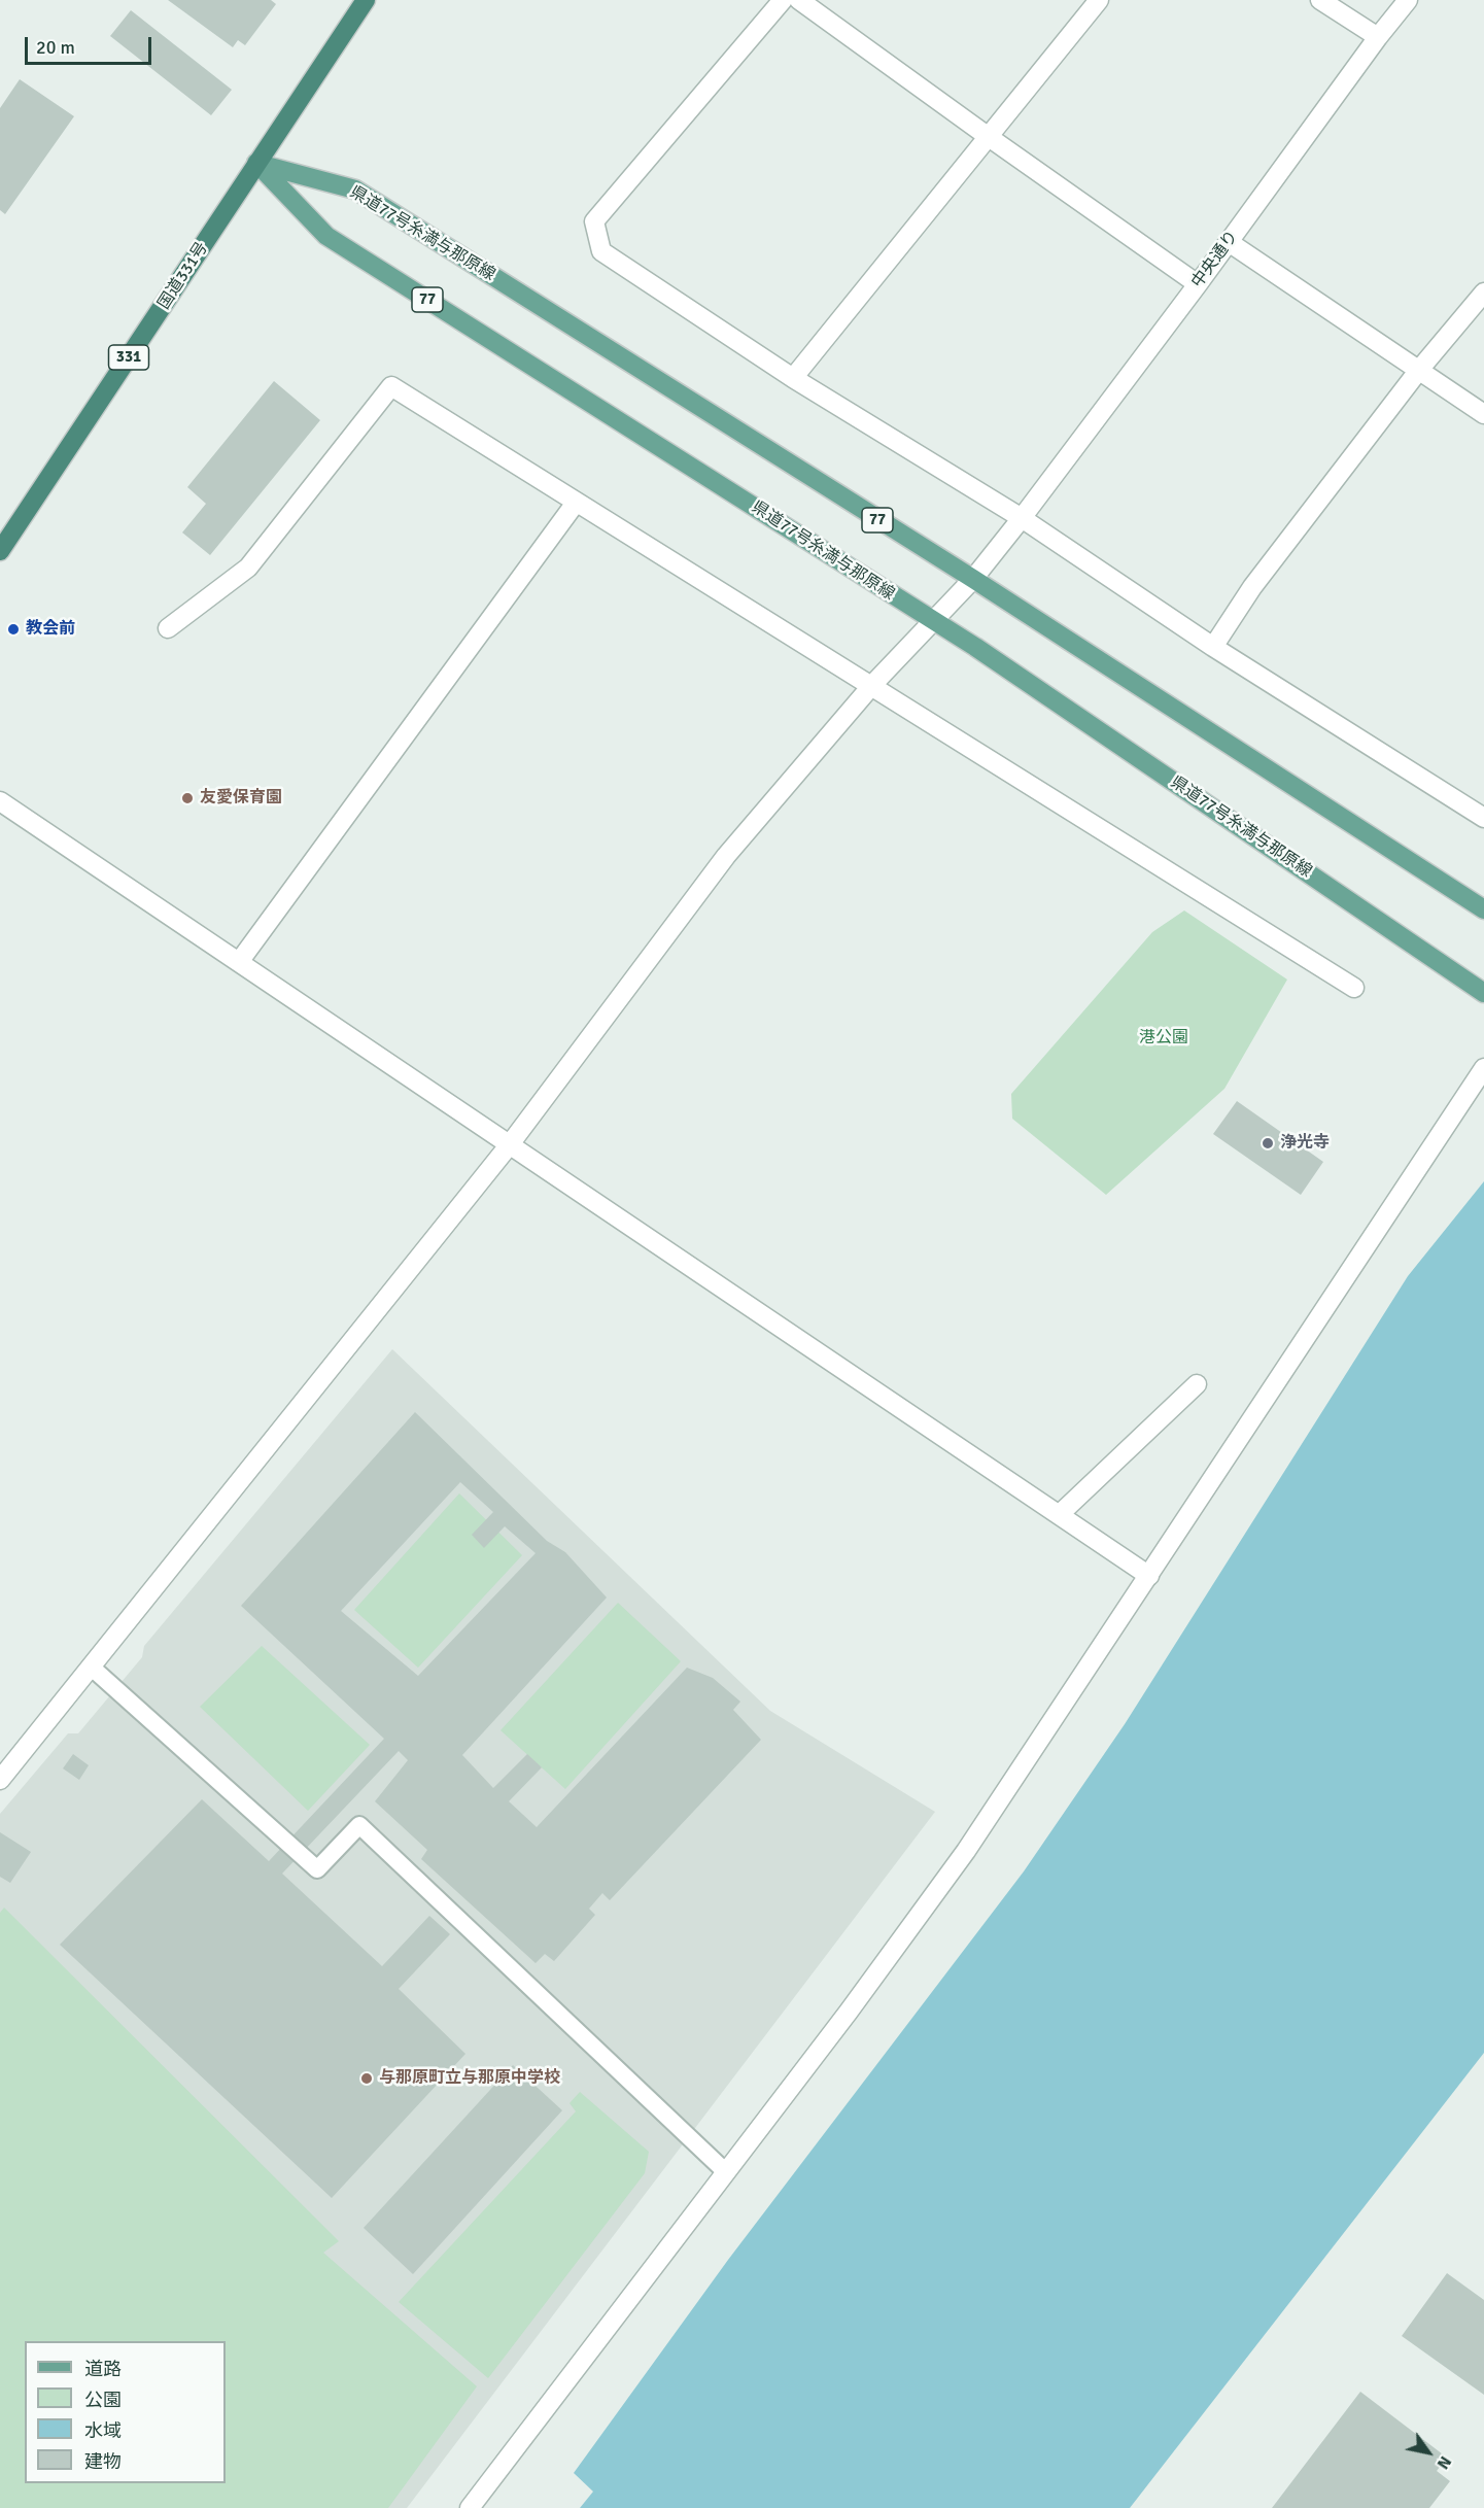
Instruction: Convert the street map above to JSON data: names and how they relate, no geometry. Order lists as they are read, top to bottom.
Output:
{
  "streets": {
    "highway": ["国道331号", "331"],
    "main road": ["県道77号糸満与那原線", "77"],
    "street": ["中央通り"]
  },
  "crossings": [
    ["県道77号糸満与那原線", "中央通り"],
    ["県道77号糸満与那原線", "国道331号"]
  ],
  "parks": ["港公園"],
  "places": [
    "教会前",
    "友愛保育園",
    "浄光寺",
    "与那原町立与那原中学校"
  ],
  "legend": [
    "道路",
    "公園",
    "水域",
    "建物"
  ],
  "scale_bar": "20 m",
  "north": "bottom right"
}
